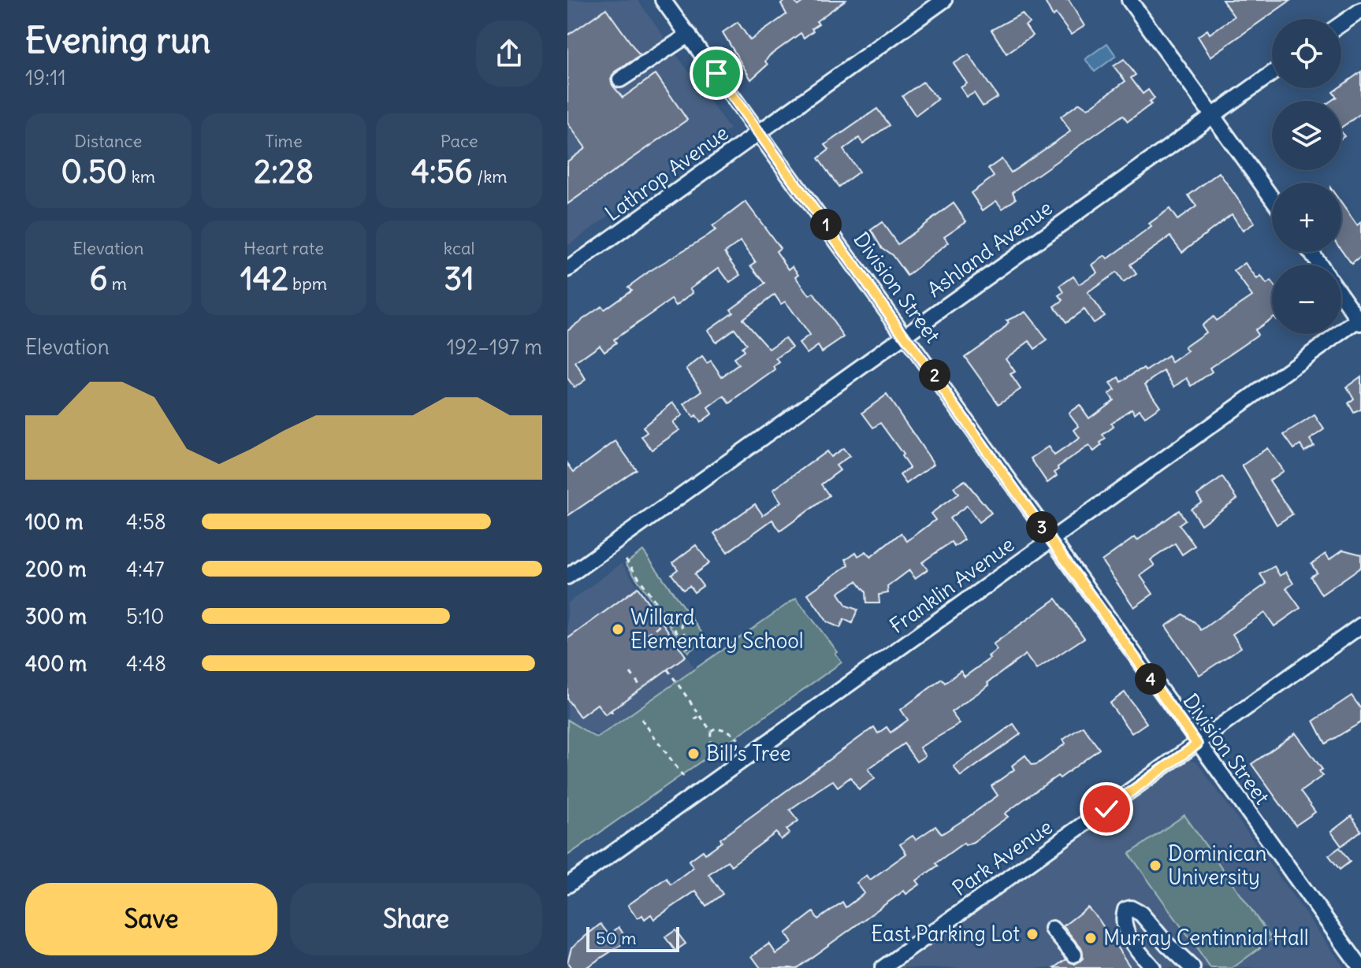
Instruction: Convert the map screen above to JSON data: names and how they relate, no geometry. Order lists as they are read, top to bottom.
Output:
{
  "streets": {
    "street": [
      "Lathrop Avenue",
      "Ashland Avenue",
      "Division Street",
      "Franklin Avenue",
      "Park Avenue"
    ]
  },
  "crossings": [
    ["Lathrop Avenue", "Division Street"],
    ["Ashland Avenue", "Division Street"],
    ["Division Street", "Franklin Avenue"],
    ["Division Street", "Park Avenue"]
  ],
  "places": [
    "Willard Elementary School",
    "Bill’s Tree",
    "Dominican University",
    "East Parking Lot",
    "Murray Centinnial Hall"
  ],
  "scale_bar": "50 m",
  "page": {
    "heading": ["Evening run", "19:11"],
    "map_buttons": ["+", "−"],
    "stats": [
      ["Distance", "0.50 km"],
      ["Time", "2:28"],
      ["Pace", "4:56 /km"],
      ["Elevation", "6 m"],
      ["Heart rate", "142 bpm"],
      ["kcal", "31"]
    ],
    "pins": [
      "1",
      "2",
      "3",
      "4"
    ],
    "chart": ["Elevation", "192–197 m"],
    "list": [
      {
        "name": "100 m",
        "note": "4:58"
      },
      {
        "name": "200 m",
        "note": "4:47"
      },
      {
        "name": "300 m",
        "note": "5:10"
      },
      {
        "name": "400 m",
        "note": "4:48"
      }
    ],
    "buttons": ["Save", "Share"],
    "scale": "50 m"
  }
}
